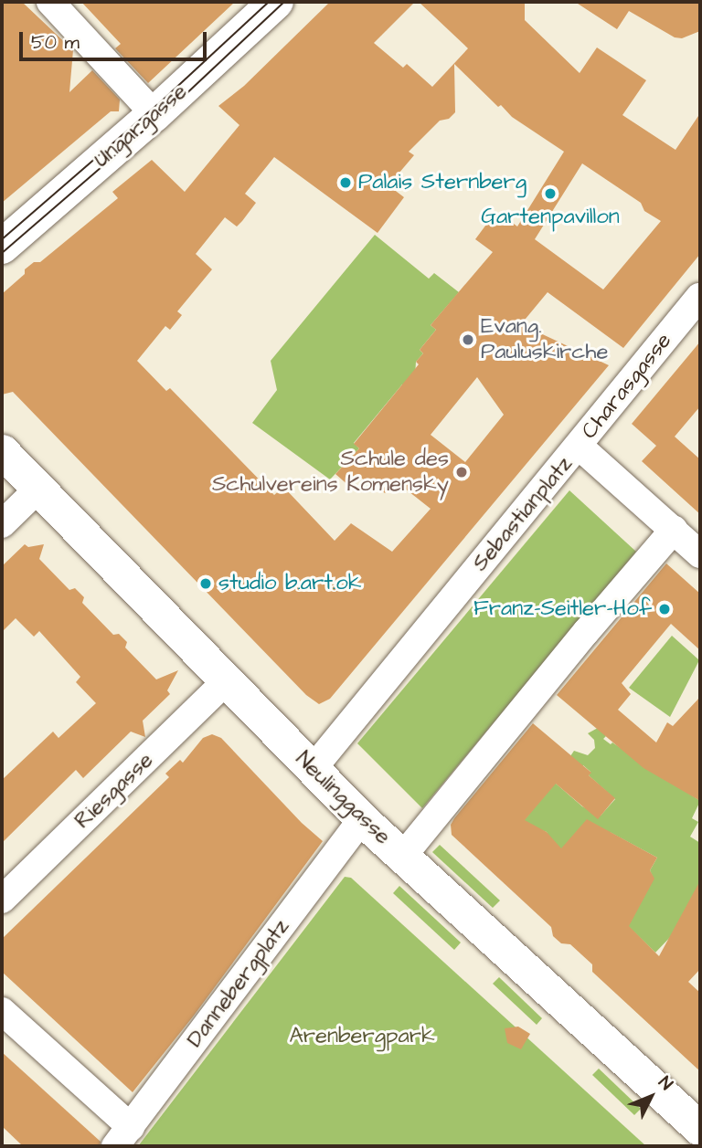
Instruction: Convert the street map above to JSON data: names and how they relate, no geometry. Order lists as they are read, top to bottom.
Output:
{
  "streets": {
    "main road": ["Ungargasse"],
    "street": [
      "Charasgasse",
      "Sebastianplatz",
      "Riesgasse",
      "Neulinggasse",
      "Dannebergplatz"
    ]
  },
  "crossings": [
    ["Charasgasse", "Sebastianplatz"],
    ["Sebastianplatz", "Neulinggasse"],
    ["Riesgasse", "Neulinggasse"],
    ["Neulinggasse", "Dannebergplatz"]
  ],
  "parks": ["Arenbergpark"],
  "places": [
    "Palais Sternberg",
    "Gartenpavillon",
    "Evang. Pauluskirche",
    "Schule des Schulvereins Komensky",
    "studio b.art.ok",
    "Franz-Seitler-Hof"
  ],
  "scale_bar": "50 m",
  "north": "top right"
}
